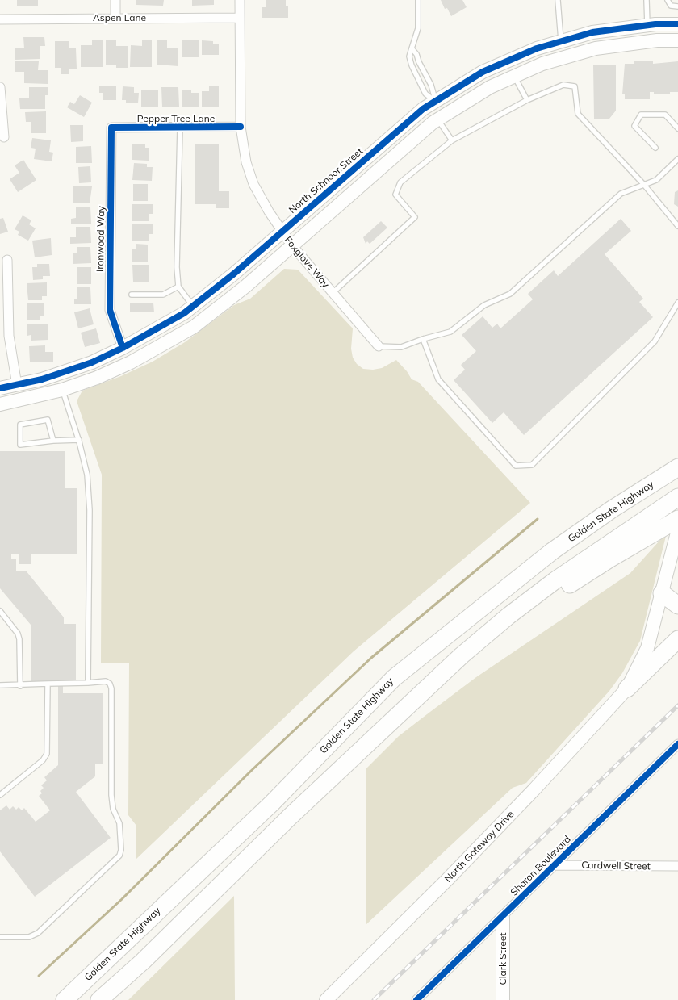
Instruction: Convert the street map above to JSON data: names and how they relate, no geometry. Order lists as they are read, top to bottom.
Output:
{
  "streets": {
    "highway": ["Golden State Highway"],
    "street": [
      "Aspen Lane",
      "Pepper Tree Lane",
      "North Schnoor Street",
      "Ironwood Way",
      "Foxglove Way",
      "North Gateway Drive",
      "Sharon Boulevard",
      "Cardwell Street",
      "Clark Street"
    ]
  },
  "crossings": [
    ["Aspen Lane", "Foxglove Way"],
    ["Pepper Tree Lane", "Ironwood Way"],
    ["Pepper Tree Lane", "Foxglove Way"],
    ["North Schnoor Street", "Ironwood Way"],
    ["North Schnoor Street", "Foxglove Way"],
    ["Sharon Boulevard", "Cardwell Street"],
    ["Sharon Boulevard", "Clark Street"]
  ]
}
